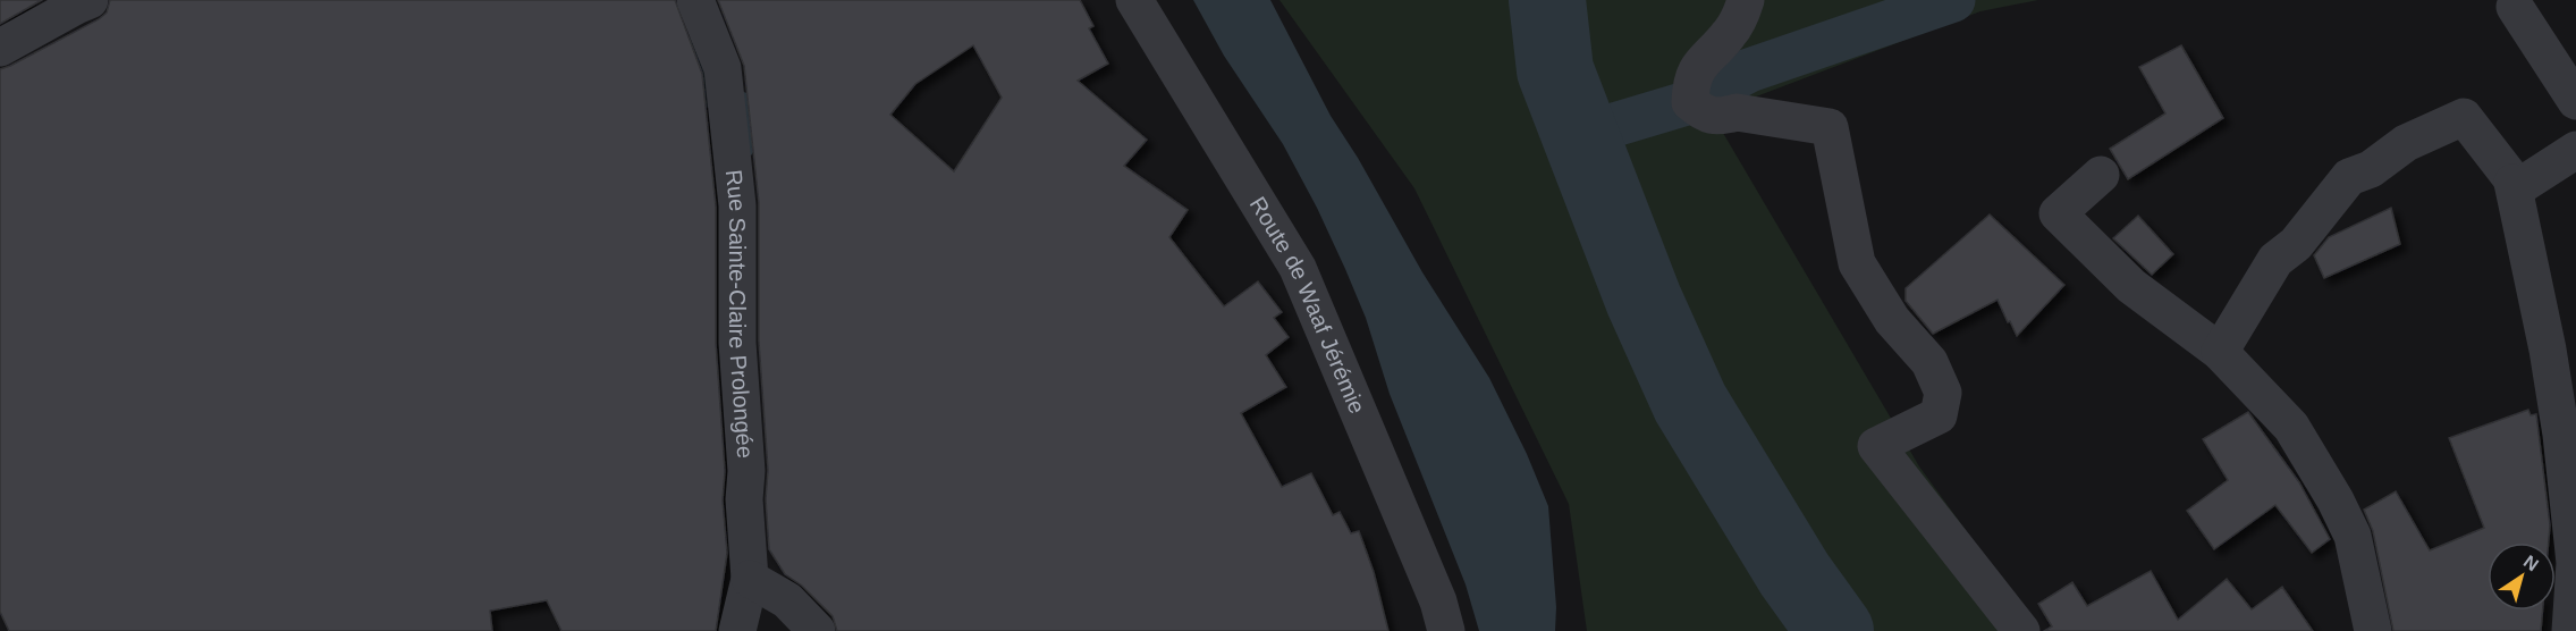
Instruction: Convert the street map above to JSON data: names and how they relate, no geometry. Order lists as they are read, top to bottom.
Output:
{
  "streets": {
    "street": ["Route de Waaf Jérémie", "Rue Sainte-Claire Prolongée"]
  },
  "north": "top right"
}
